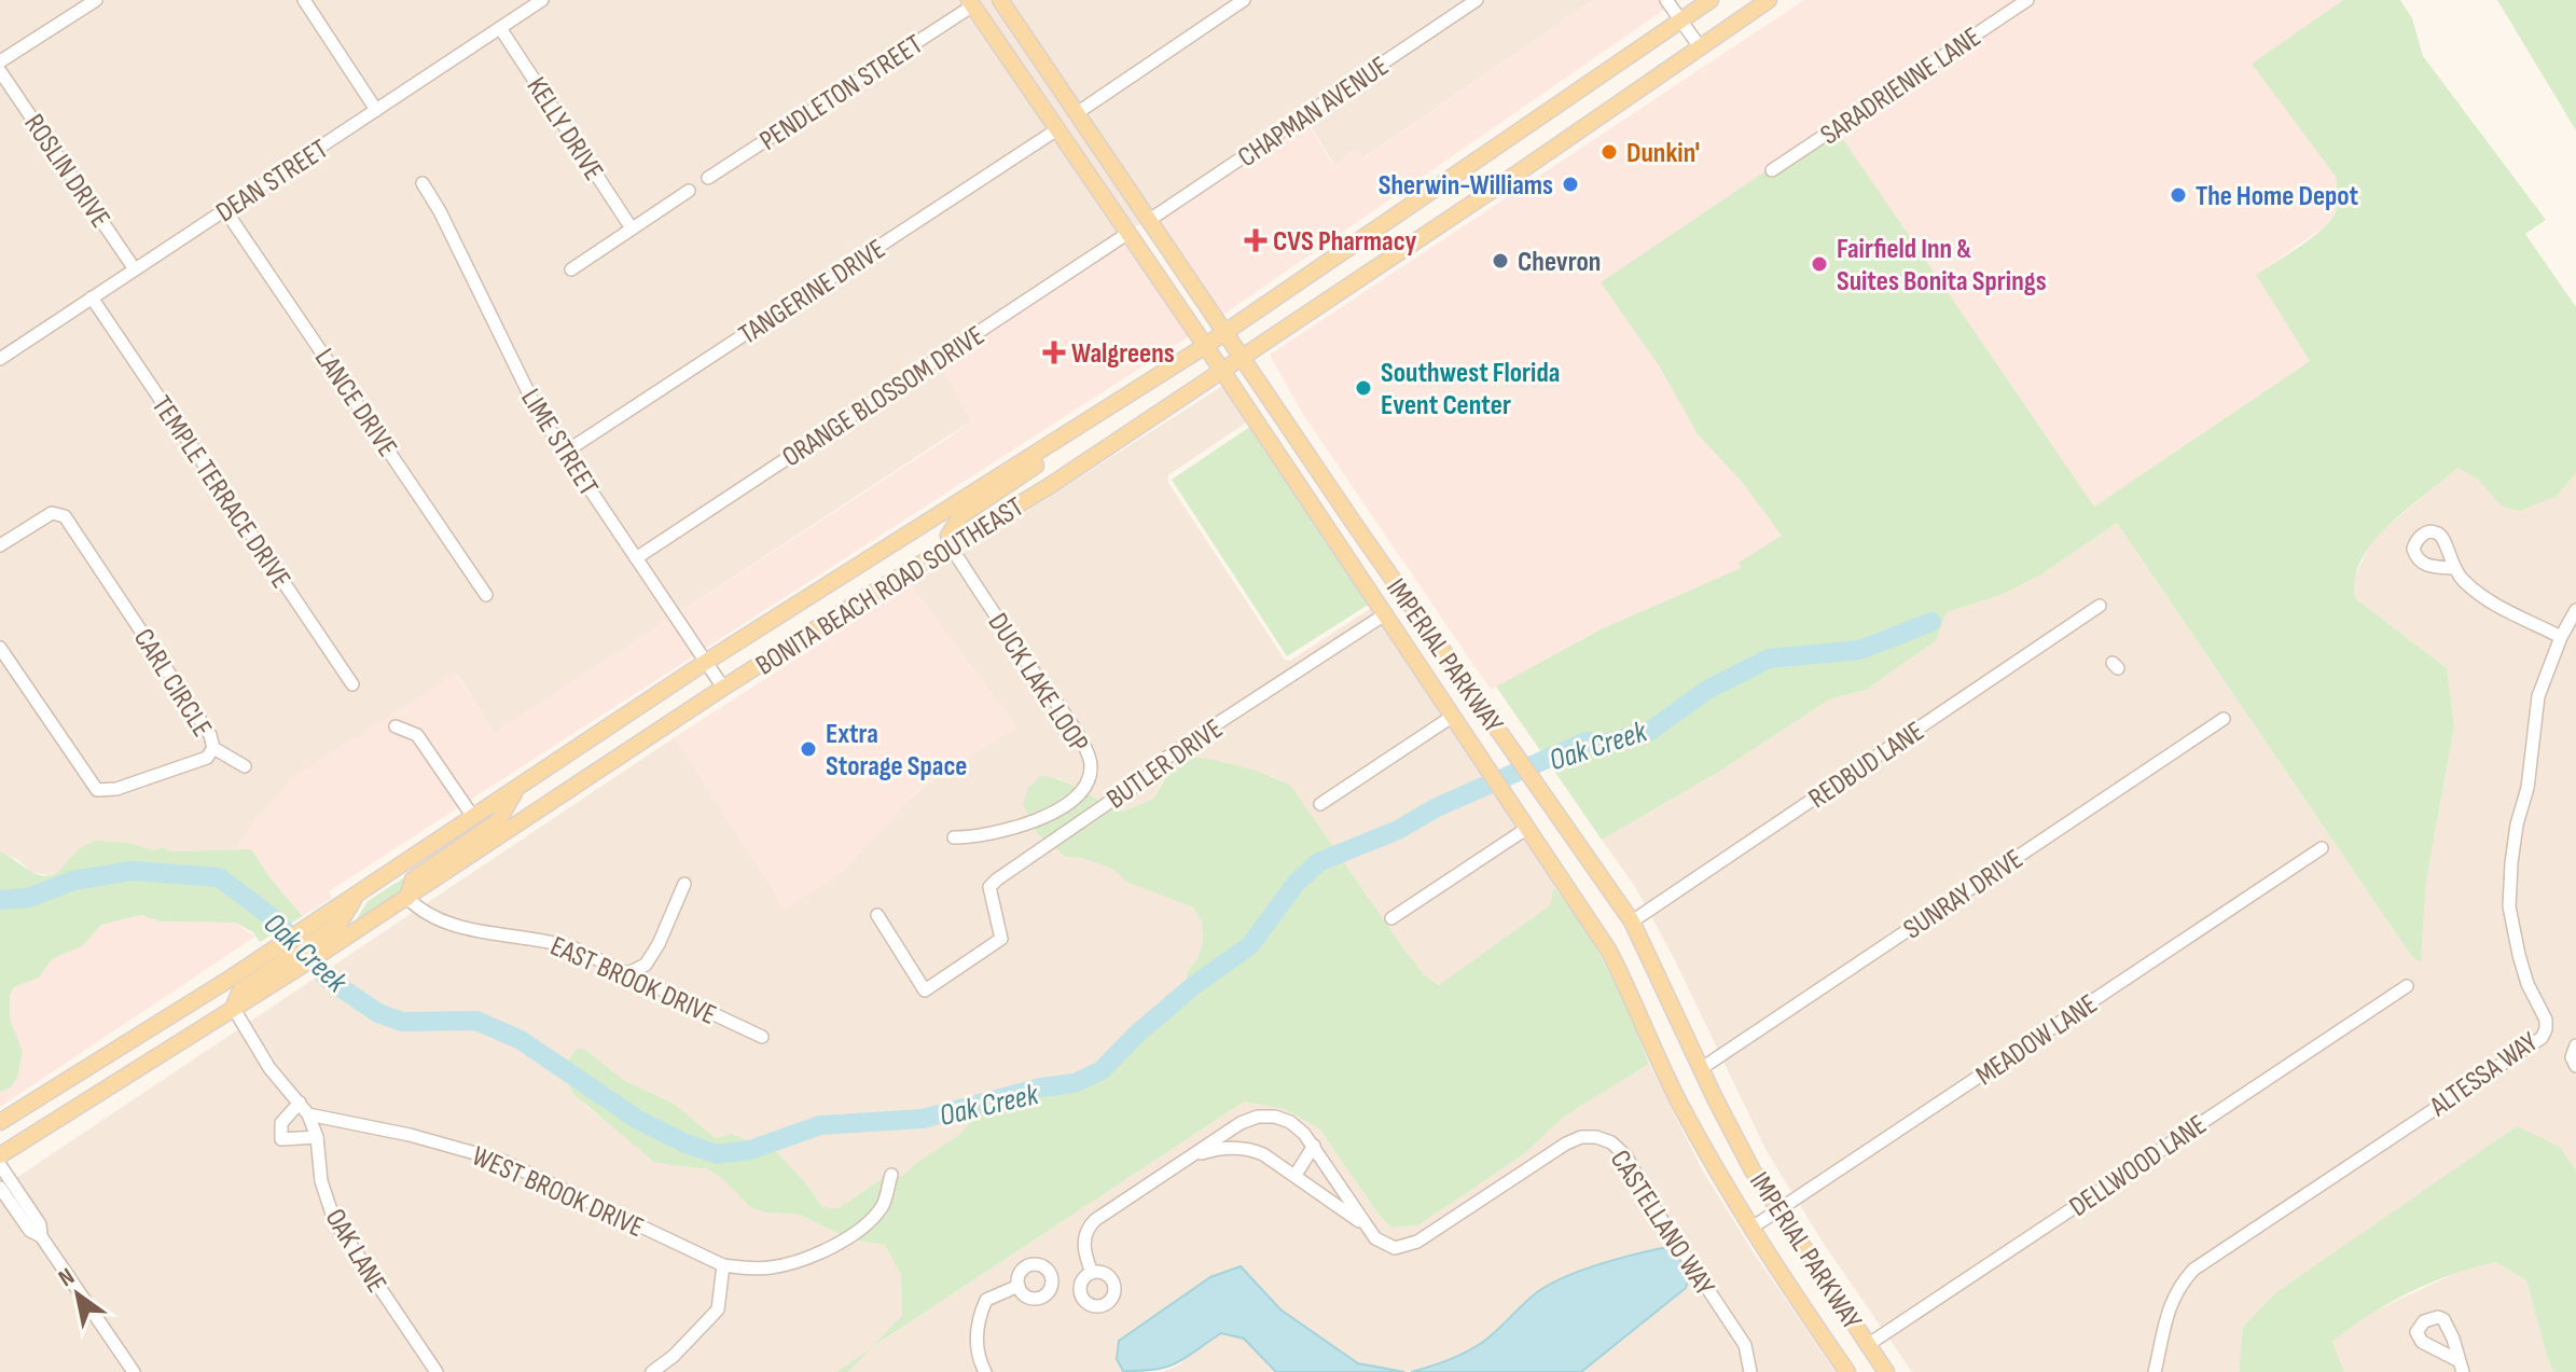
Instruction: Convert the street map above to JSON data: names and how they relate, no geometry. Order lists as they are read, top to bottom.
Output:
{
  "streets": {
    "main road": ["BONITA BEACH ROAD SOUTHEAST", "IMPERIAL PARKWAY"],
    "street": [
      "SARADRIENNE LANE",
      "PENDLETON STREET",
      "CHAPMAN AVENUE",
      "KELLY DRIVE",
      "ROSLIN DRIVE",
      "DEAN STREET",
      "TANGERINE DRIVE",
      "ORANGE BLOSSOM DRIVE",
      "LANCE DRIVE",
      "LIME STREET",
      "TEMPLE TERRACE DRIVE",
      "CARL CIRCLE",
      "DUCK LAKE LOOP",
      "BUTLER DRIVE",
      "REDBUD LANE",
      "SUNRAY DRIVE",
      "EAST BROOK DRIVE",
      "MEADOW LANE",
      "ALTESSA WAY",
      "DELLWOOD LANE",
      "WEST BROOK DRIVE",
      "CASTELLANO WAY",
      "OAK LANE"
    ]
  },
  "crossings": [
    ["PENDLETON STREET", "IMPERIAL PARKWAY"],
    ["CHAPMAN AVENUE", "IMPERIAL PARKWAY"],
    ["KELLY DRIVE", "DEAN STREET"],
    ["ROSLIN DRIVE", "DEAN STREET"],
    ["DEAN STREET", "LANCE DRIVE"],
    ["DEAN STREET", "TEMPLE TERRACE DRIVE"],
    ["TANGERINE DRIVE", "LIME STREET"],
    ["TANGERINE DRIVE", "IMPERIAL PARKWAY"],
    ["ORANGE BLOSSOM DRIVE", "LIME STREET"],
    ["ORANGE BLOSSOM DRIVE", "IMPERIAL PARKWAY"],
    ["LIME STREET", "BONITA BEACH ROAD SOUTHEAST"],
    ["BONITA BEACH ROAD SOUTHEAST", "IMPERIAL PARKWAY"],
    ["BONITA BEACH ROAD SOUTHEAST", "DUCK LAKE LOOP"],
    ["BONITA BEACH ROAD SOUTHEAST", "EAST BROOK DRIVE"],
    ["IMPERIAL PARKWAY", "BUTLER DRIVE"],
    ["IMPERIAL PARKWAY", "REDBUD LANE"],
    ["IMPERIAL PARKWAY", "SUNRAY DRIVE"],
    ["IMPERIAL PARKWAY", "MEADOW LANE"],
    ["IMPERIAL PARKWAY", "DELLWOOD LANE"],
    ["WEST BROOK DRIVE", "OAK LANE"]
  ],
  "water": ["Oak Creek"],
  "places": {
    "other": [
      "Dunkin'",
      "Sherwin-Williams",
      "The Home Depot",
      "Chevron",
      "Fairfield Inn & Suites Bonita Springs",
      "Southwest Florida Event Center",
      "Extra Storage Space"
    ],
    "health": ["CVS Pharmacy", "Walgreens"]
  },
  "north": "top left"
}
